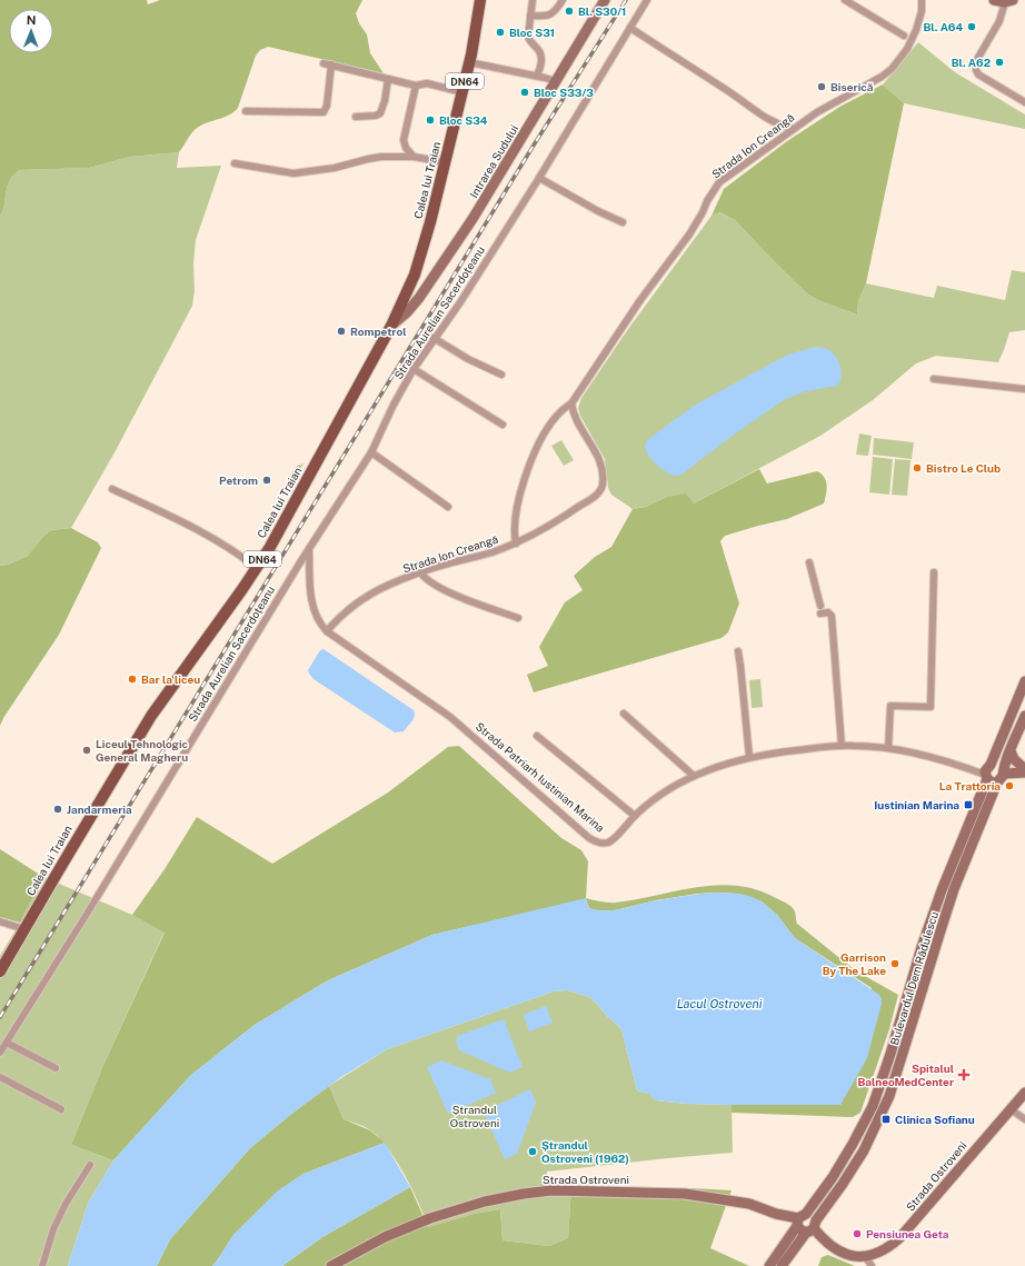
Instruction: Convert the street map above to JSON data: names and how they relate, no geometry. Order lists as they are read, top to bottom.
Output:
{
  "streets": {
    "main road": [
      "DN64",
      "Intrarea Sudului",
      "Calea lui Traian",
      "Bulevardul Dem Rădulescu",
      "Strada Ostroveni"
    ],
    "street": ["Strada Ion Creangă", "Strada Aurelian Sacerdoțeanu", "Strada Patriarh Iustinian Marina"]
  },
  "crossings": [
    ["Strada Ion Creangă", "Strada Patriarh Iustinian Marina"],
    ["Intrarea Sudului", "Calea lui Traian"],
    ["Strada Aurelian Sacerdoțeanu", "Strada Patriarh Iustinian Marina"],
    ["Strada Patriarh Iustinian Marina", "Bulevardul Dem Rădulescu"],
    ["Bulevardul Dem Rădulescu", "Strada Ostroveni"]
  ],
  "water": ["Lacul Ostroveni"],
  "parks": ["Ștrandul Ostroveni"],
  "places": {
    "other": [
      "Bl. S30/1",
      "Bl. A64",
      "Bloc S31",
      "Bl. A62",
      "Biserică",
      "Bloc S33/3",
      "Bloc S34",
      "Rompetrol",
      "Bistro Le Club",
      "Petrom",
      "Bar la liceu",
      "Liceul Tehnologic General Magheru",
      "La Trattoria",
      "Jandarmeria",
      "Garrison By The Lake",
      "Ștrandul Ostroveni (1962)",
      "Pensiunea Geta"
    ],
    "transit": ["Iustinian Marina", "Clinica Sofianu"],
    "health": ["Spitalul BalneoMedCenter"]
  },
  "north": "top"
}
